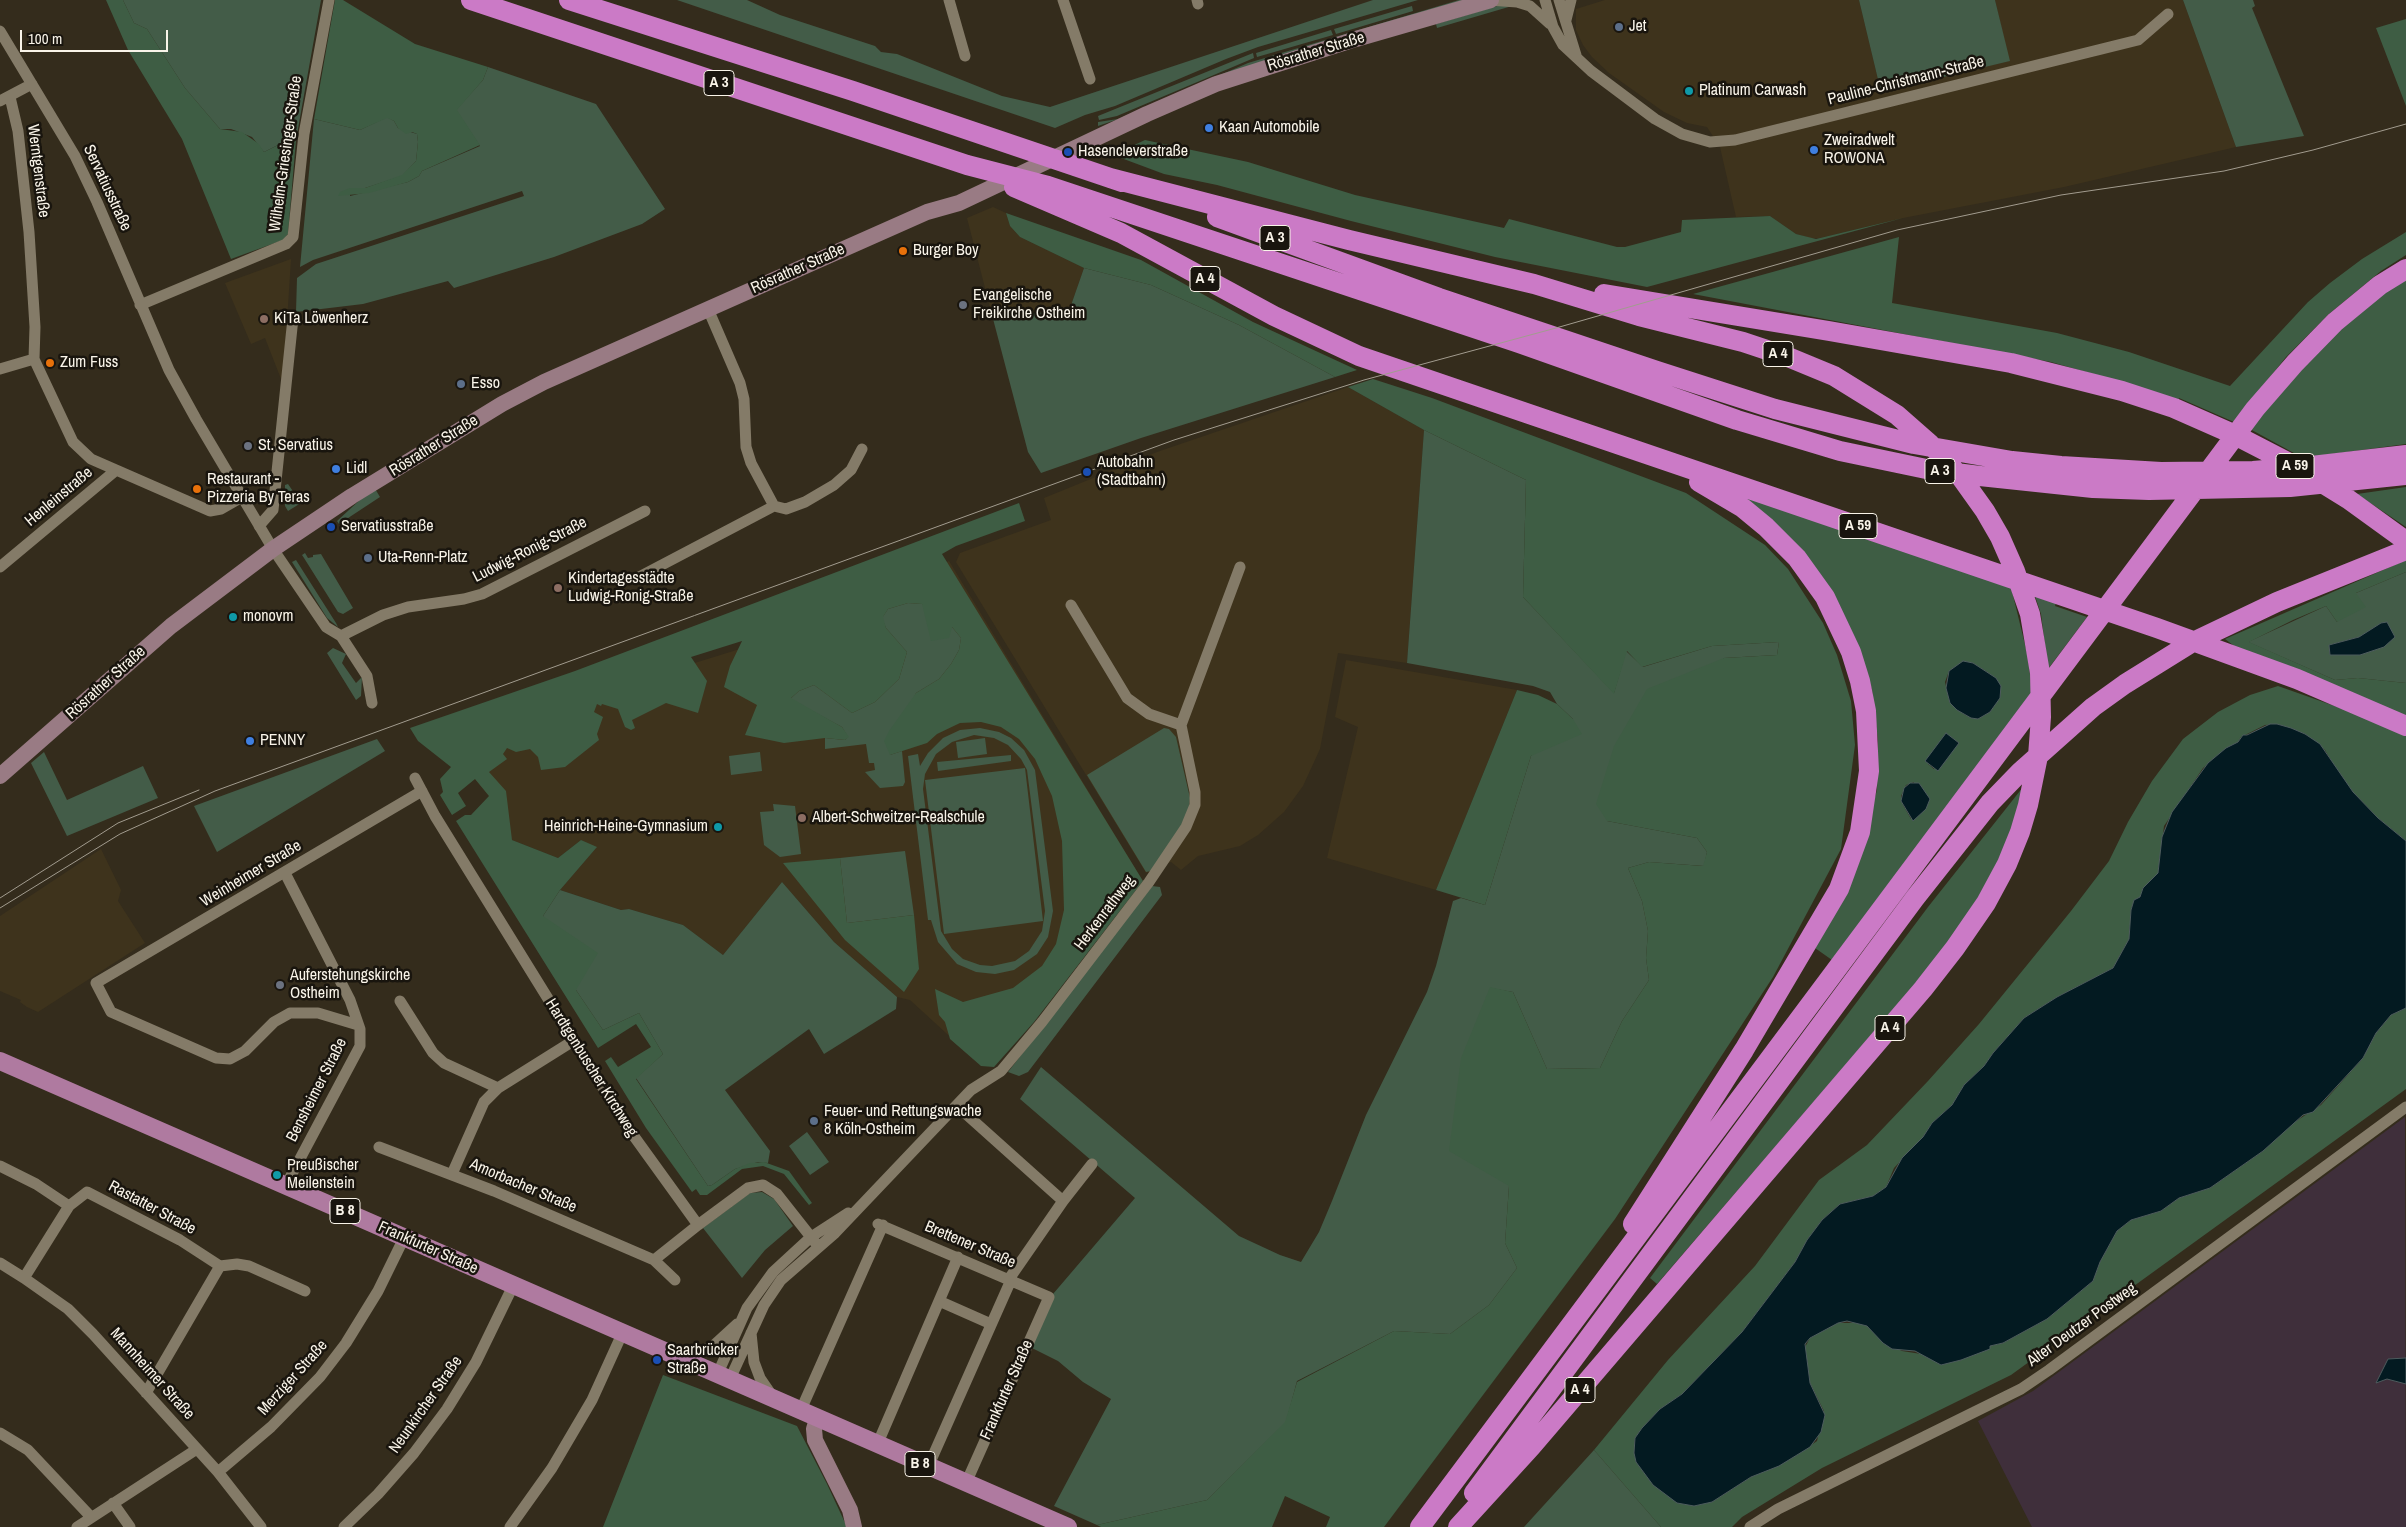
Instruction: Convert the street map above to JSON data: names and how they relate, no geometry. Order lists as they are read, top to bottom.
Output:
{
  "streets": {
    "highway": ["A 3", "A 4", "A 59"],
    "main road": ["Rösrather Straße", "B 8", "Frankfurter Straße"],
    "street": [
      "Pauline-Christmann-Straße",
      "Wilhelm-Griesinger-Straße",
      "Werntgenstraße",
      "Servatiusstraße",
      "Henleinstraße",
      "Ludwig-Ronig-Straße",
      "Weinheimer Straße",
      "Herkenrathweg",
      "Hardtgenbuscher Kirchweg",
      "Bensheimer Straße",
      "Amorbacher Straße",
      "Rastatter Straße",
      "Brettener Straße",
      "Alter Deutzer Postweg",
      "Mannheimer Straße",
      "Merziger Straße",
      "Neunkircher Straße"
    ]
  },
  "crossings": [
    ["Rösrather Straße", "Pauline-Christmann-Straße"],
    ["Rösrather Straße", "Servatiusstraße"],
    ["A 3", "A 4"],
    ["Wilhelm-Griesinger-Straße", "Servatiusstraße"],
    ["Werntgenstraße", "Servatiusstraße"],
    ["Werntgenstraße", "Henleinstraße"],
    ["A 4", "A 59"],
    ["Weinheimer Straße", "Hardtgenbuscher Kirchweg"],
    ["Weinheimer Straße", "Bensheimer Straße"],
    ["Bensheimer Straße", "Frankfurter Straße"],
    ["Rastatter Straße", "Mannheimer Straße"],
    ["Brettener Straße", "Frankfurter Straße"],
    ["Frankfurter Straße", "Merziger Straße"],
    ["Frankfurter Straße", "Neunkircher Straße"],
    ["Mannheimer Straße", "Merziger Straße"]
  ],
  "places": [
    "Jet",
    "Platinum Carwash",
    "Kaan Automobile",
    "Zweiradwelt ROWONA",
    "Hasencleverstraße",
    "Burger Boy",
    "Evangelische Freikirche Ostheim",
    "KiTa Löwenherz",
    "Zum Fuss",
    "Esso",
    "St. Servatius",
    "Lidl",
    "Autobahn (Stadtbahn)",
    "Restaurant - Pizzeria By Teras",
    "Servatiusstraße",
    "Uta-Renn-Platz",
    "Kindertagesstädte Ludwig-Ronig-Straße",
    "monovm",
    "PENNY",
    "Albert-Schweitzer-Realschule",
    "Heinrich-Heine-Gymnasium",
    "Auferstehungskirche Ostheim",
    "Feuer- und Rettungswache 8 Köln-Ostheim",
    "Preußischer Meilenstein",
    "Saarbrücker Straße"
  ],
  "scale_bar": "100 m"
}
